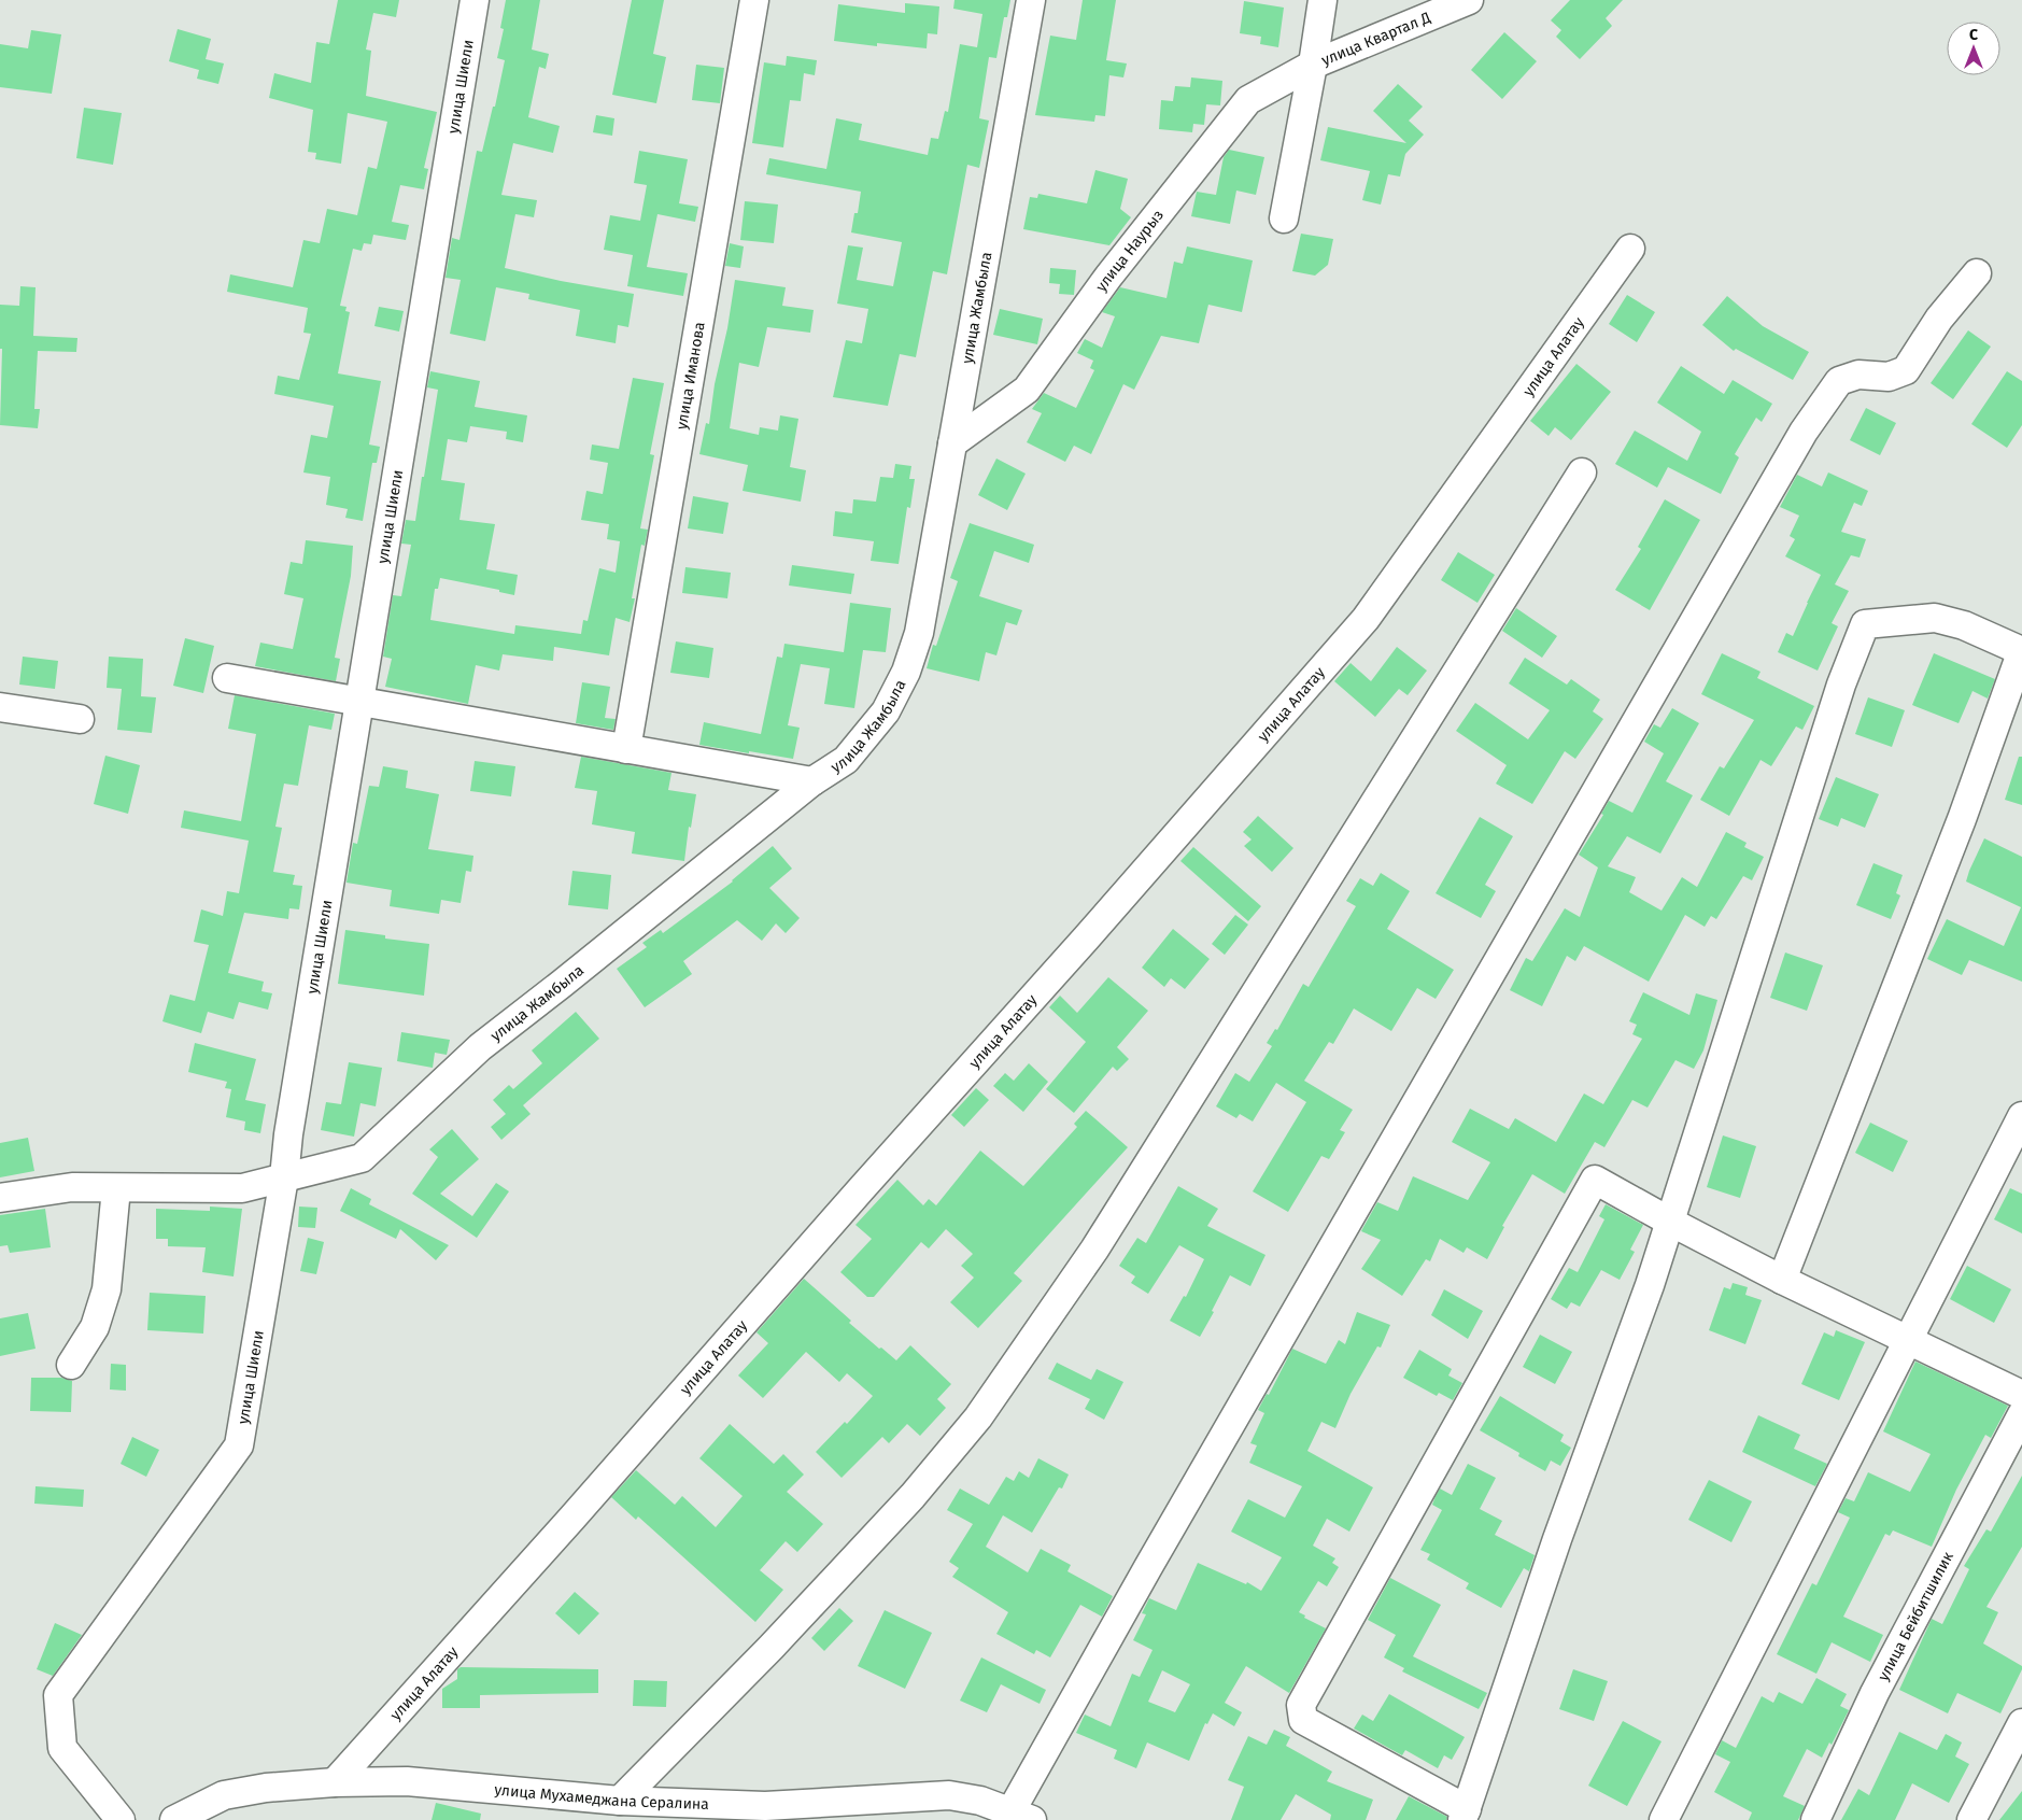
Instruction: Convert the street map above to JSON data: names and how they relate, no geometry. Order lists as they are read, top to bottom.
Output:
{
  "streets": {
    "street": [
      "улица Квартал Д",
      "улица Шиели",
      "улица Наурыз",
      "улица Жамбыла",
      "улица Алатау",
      "улица Иманова",
      "улица Бейбитшилик",
      "улица Мухамеджана Сералина"
    ]
  },
  "crossings": [
    ["улица Квартал Д", "улица Наурыз"],
    ["улица Шиели", "улица Жамбыла"],
    ["улица Наурыз", "улица Жамбыла"],
    ["улица Алатау", "улица Мухамеджана Сералина"]
  ],
  "north": "top"
}
